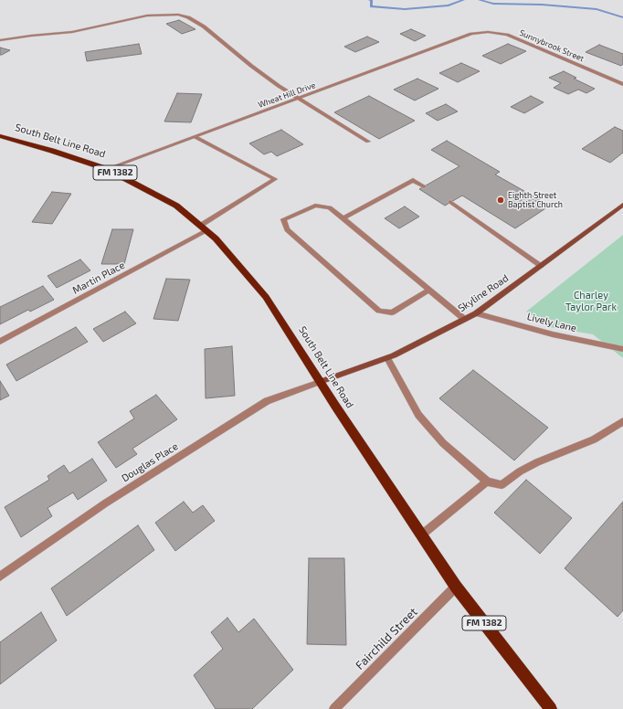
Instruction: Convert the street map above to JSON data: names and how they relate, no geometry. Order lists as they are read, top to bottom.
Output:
{
  "streets": {
    "main road": ["South Belt Line Road", "FM 1382"],
    "street": [
      "Sunnybrook Street",
      "Wheat Hill Drive",
      "Martin Place",
      "Skyline Road",
      "Lively Lane",
      "Douglas Place",
      "Fairchild Street"
    ]
  },
  "crossings": [
    ["Sunnybrook Street", "Wheat Hill Drive"],
    ["Wheat Hill Drive", "South Belt Line Road"],
    ["South Belt Line Road", "Martin Place"],
    ["South Belt Line Road", "Skyline Road"],
    ["South Belt Line Road", "Douglas Place"],
    ["South Belt Line Road", "Fairchild Street"],
    ["Skyline Road", "Lively Lane"],
    ["Skyline Road", "Douglas Place"]
  ],
  "parks": ["Charley Taylor Park"],
  "places": ["Eighth Street Baptist Church"]
}
